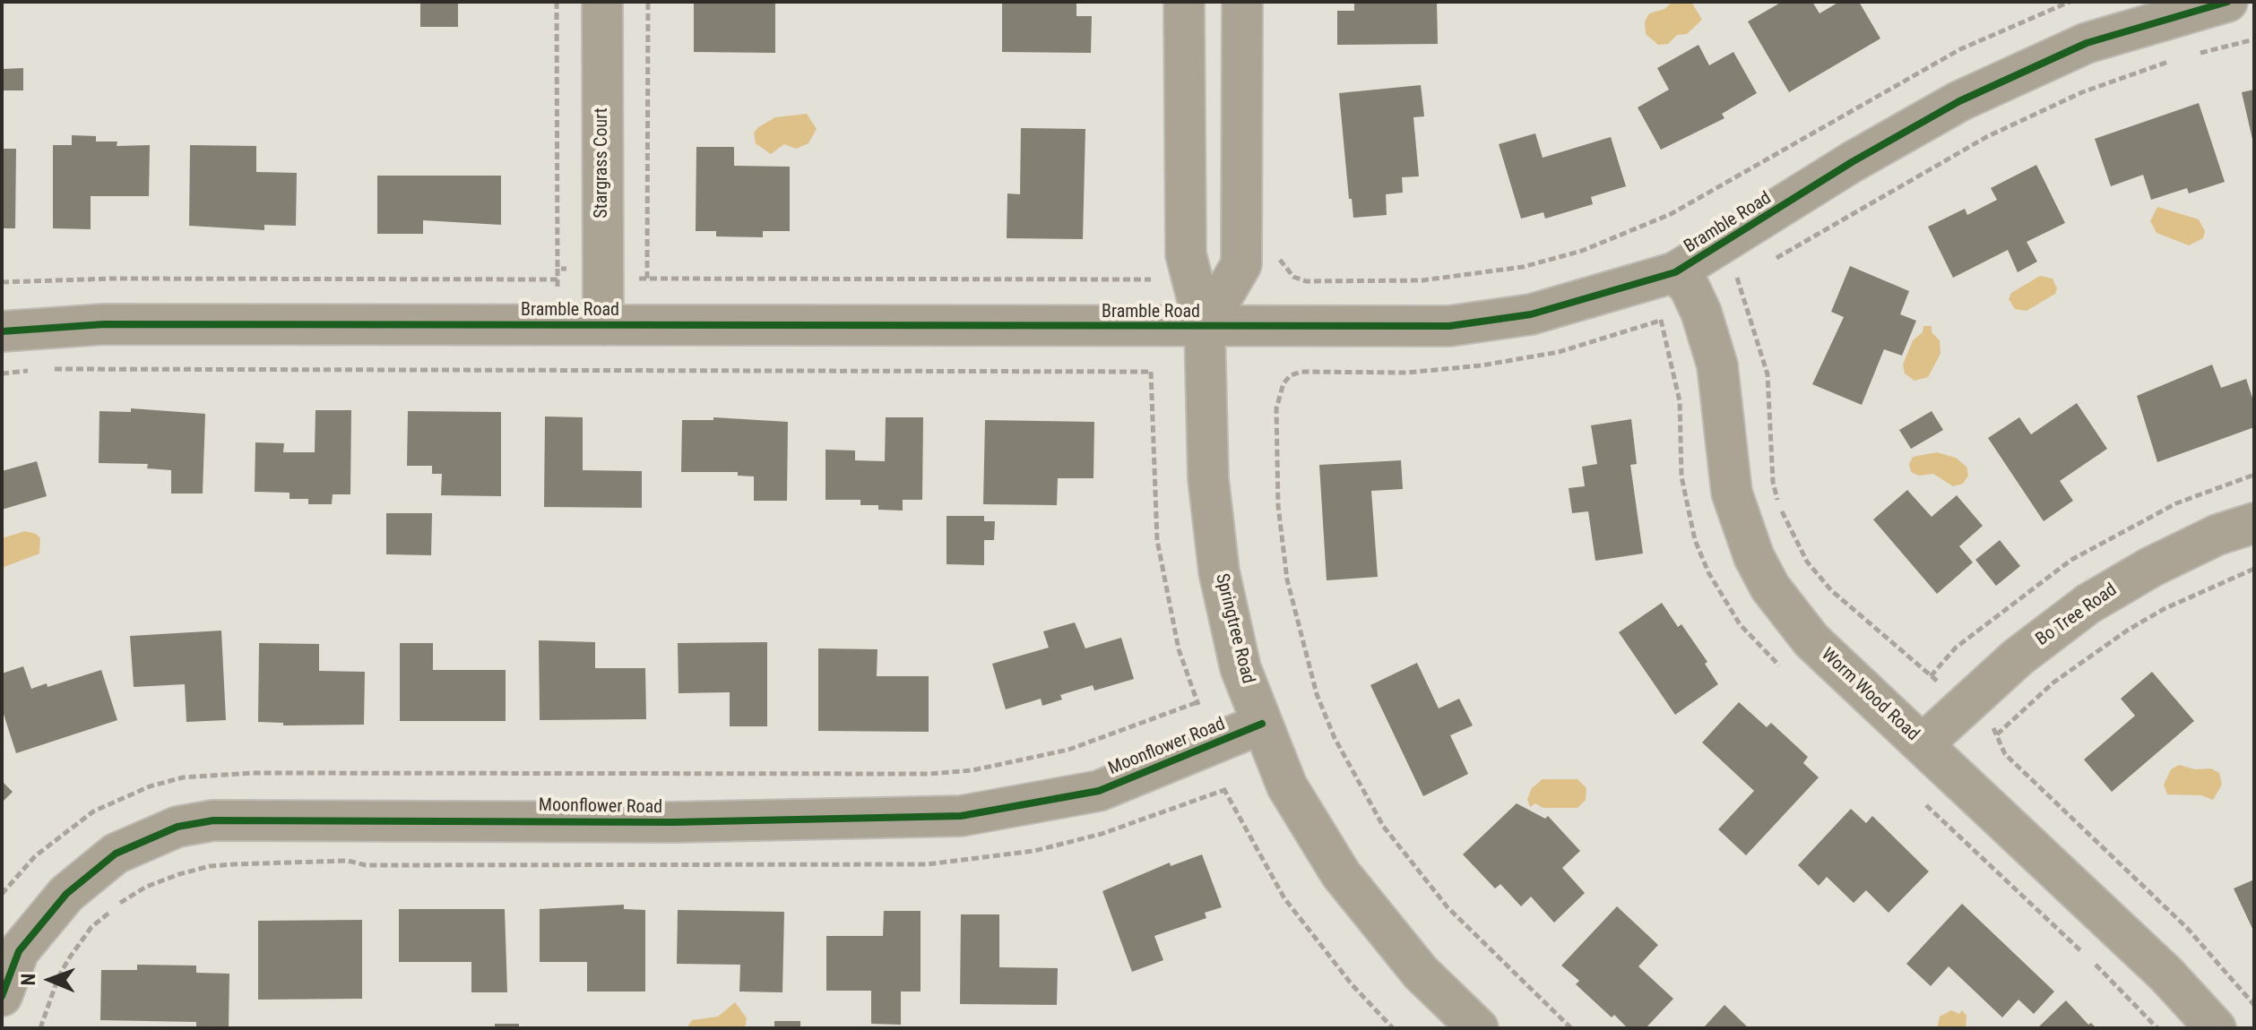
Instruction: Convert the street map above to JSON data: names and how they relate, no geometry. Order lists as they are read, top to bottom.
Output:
{
  "streets": {
    "street": [
      "Stargrass Court",
      "Bramble Road",
      "Bo Tree Road",
      "Springtree Road",
      "Worm Wood Road",
      "Moonflower Road"
    ]
  },
  "crossings": [
    ["Stargrass Court", "Bramble Road"],
    ["Bramble Road", "Springtree Road"],
    ["Bramble Road", "Worm Wood Road"],
    ["Bo Tree Road", "Worm Wood Road"],
    ["Springtree Road", "Moonflower Road"]
  ],
  "north": "left"
}
